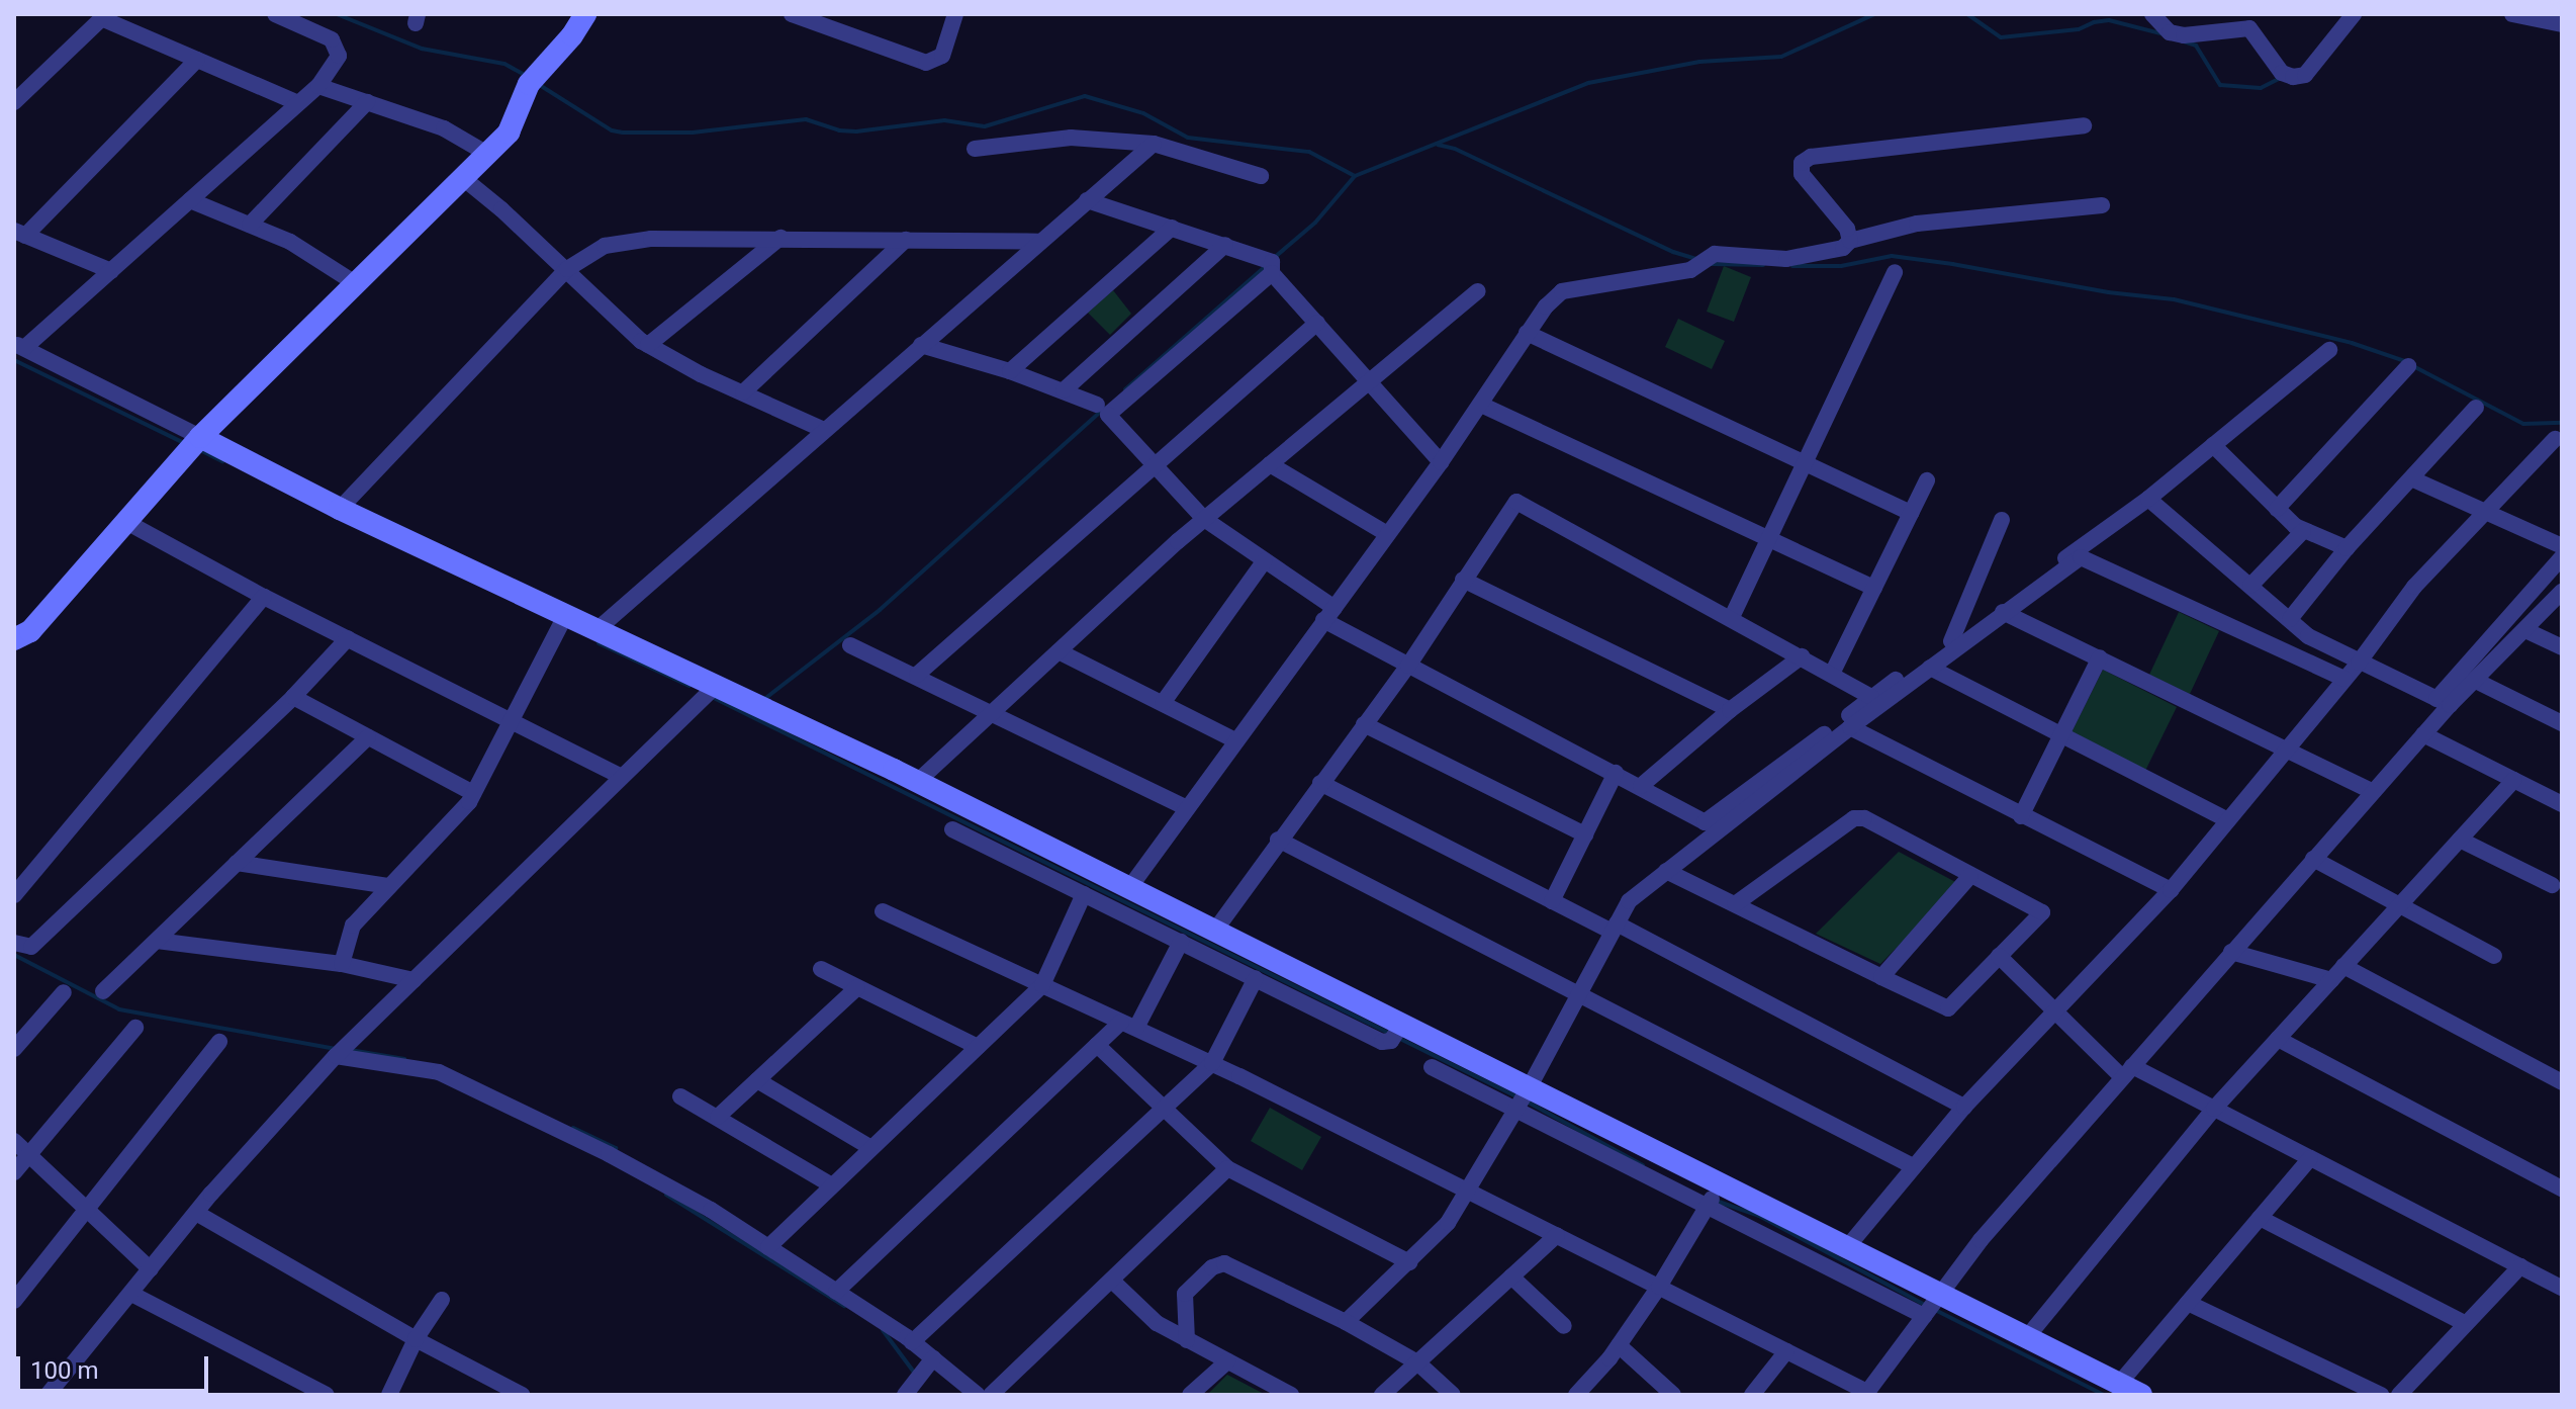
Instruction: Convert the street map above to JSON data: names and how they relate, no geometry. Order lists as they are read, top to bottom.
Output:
{
  "scale_bar": "100 m"
}
